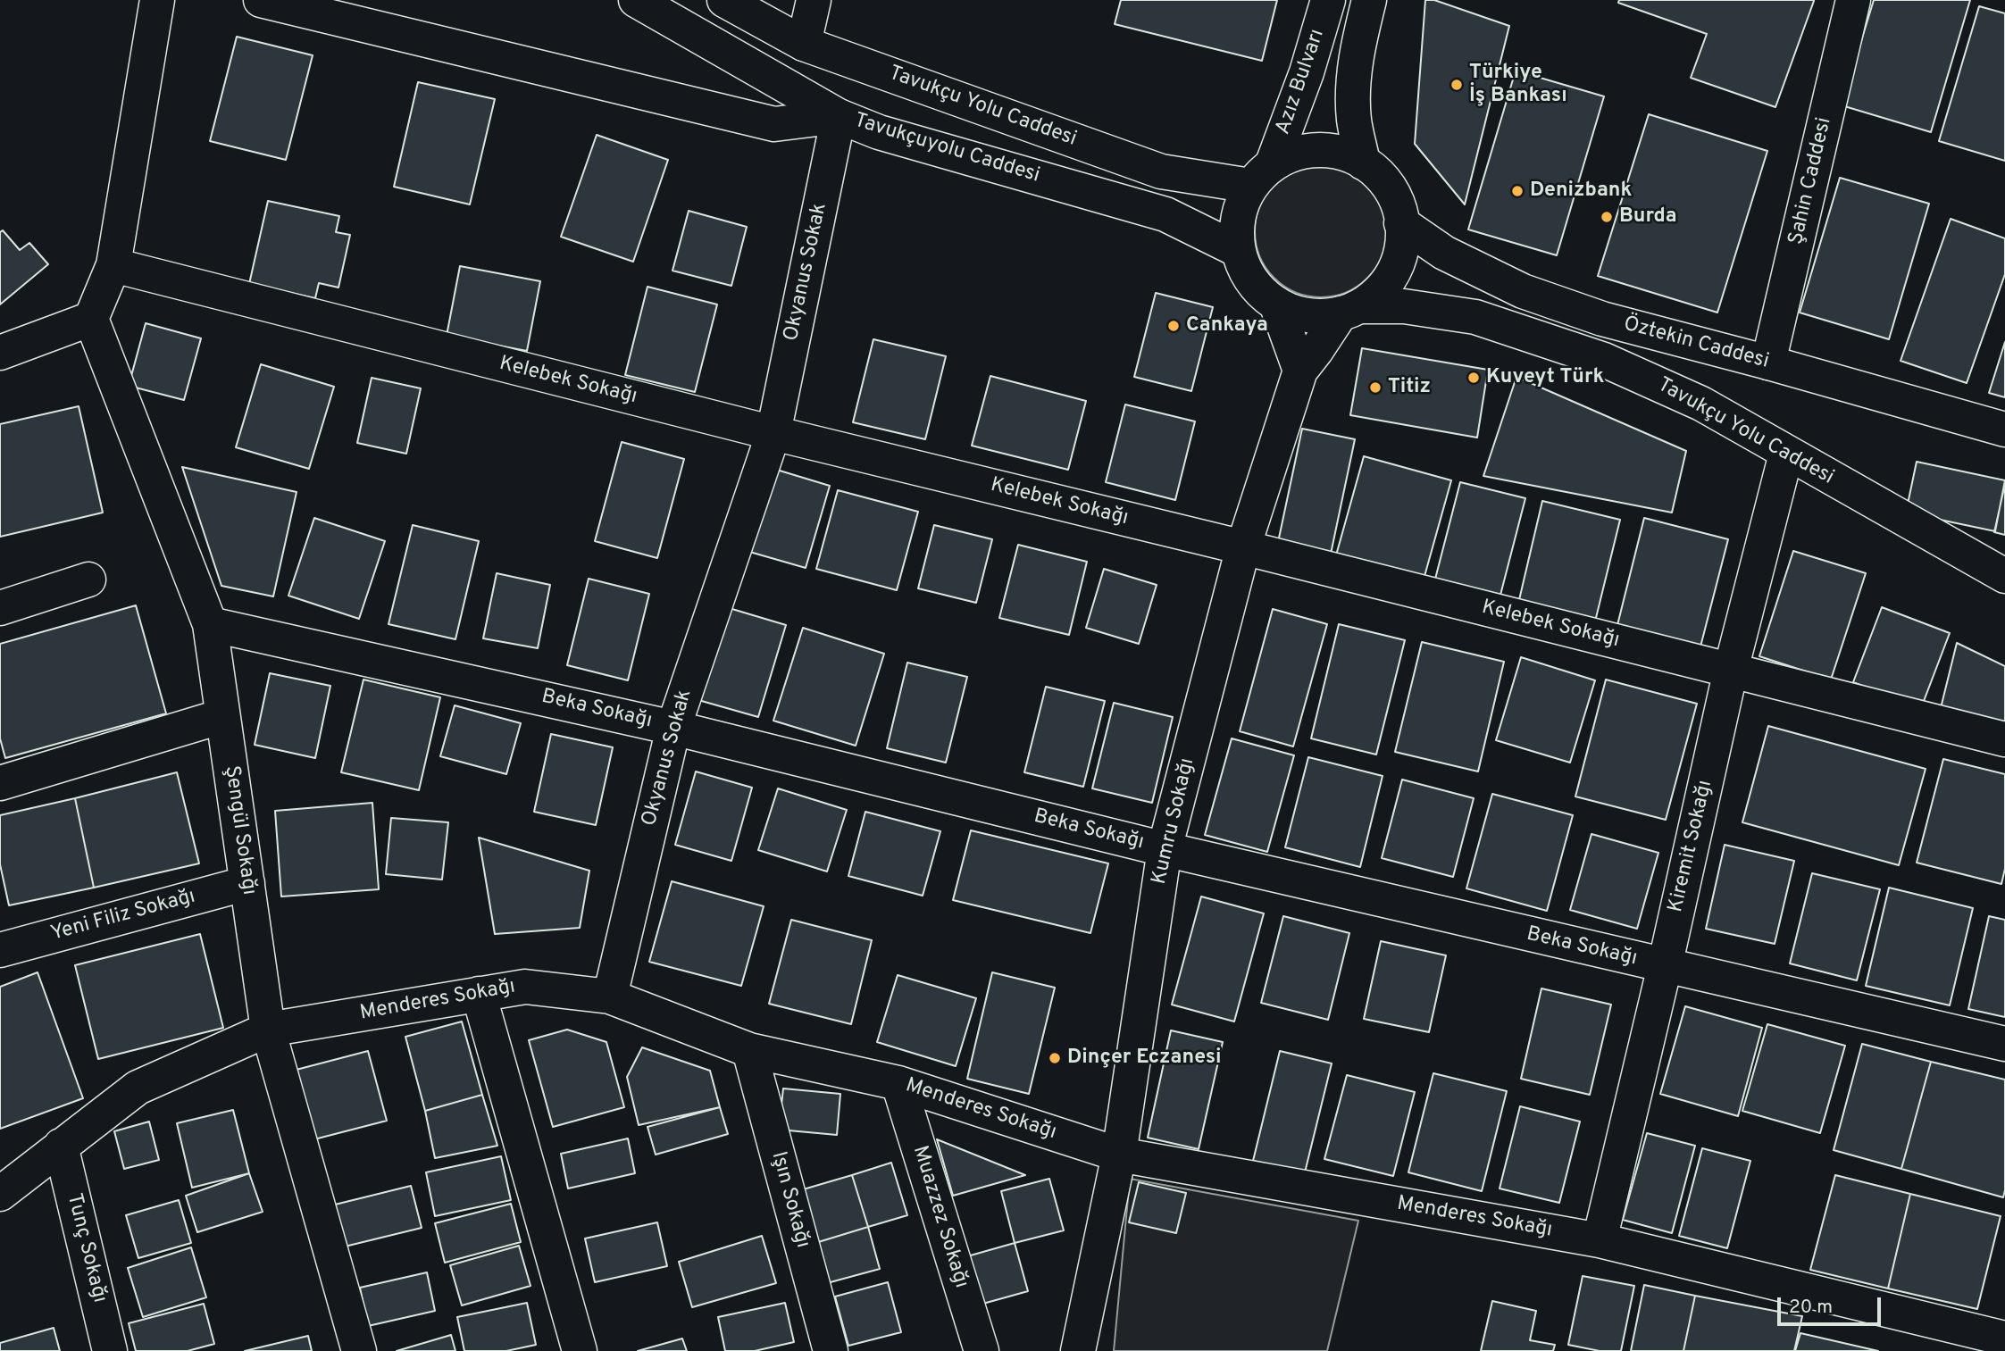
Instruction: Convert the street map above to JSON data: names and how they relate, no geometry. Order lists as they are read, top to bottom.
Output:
{
  "streets": {
    "street": [
      "Azız Bulvarı",
      "Tavukçu Yolu Caddesi",
      "Tavukçuyolu Caddesi",
      "Şahin Caddesi",
      "Okyanus Sokak",
      "Öztekin Caddesi",
      "Kelebek Sokağı",
      "Beka Sokağı",
      "Kumru Sokağı",
      "Şengül Sokağı",
      "Kiremit Sokağı",
      "Yeni Filiz Sokağı",
      "Menderes Sokağı",
      "Işın Sokağı",
      "Muazzez Sokağı",
      "Tunç Sokağı"
    ]
  },
  "crossings": [
    ["Azız Bulvarı", "Tavukçu Yolu Caddesi"],
    ["Azız Bulvarı", "Tavukçuyolu Caddesi"],
    ["Azız Bulvarı", "Öztekin Caddesi"],
    ["Tavukçu Yolu Caddesi", "Tavukçuyolu Caddesi"],
    ["Tavukçu Yolu Caddesi", "Öztekin Caddesi"],
    ["Tavukçu Yolu Caddesi", "Kiremit Sokağı"],
    ["Tavukçuyolu Caddesi", "Okyanus Sokak"],
    ["Tavukçuyolu Caddesi", "Öztekin Caddesi"],
    ["Şahin Caddesi", "Öztekin Caddesi"],
    ["Okyanus Sokak", "Kelebek Sokağı"],
    ["Okyanus Sokak", "Beka Sokağı"],
    ["Okyanus Sokak", "Menderes Sokağı"],
    ["Kelebek Sokağı", "Kumru Sokağı"],
    ["Kelebek Sokağı", "Kiremit Sokağı"],
    ["Beka Sokağı", "Kumru Sokağı"],
    ["Beka Sokağı", "Şengül Sokağı"],
    ["Beka Sokağı", "Kiremit Sokağı"],
    ["Kumru Sokağı", "Menderes Sokağı"],
    ["Şengül Sokağı", "Yeni Filiz Sokağı"],
    ["Şengül Sokağı", "Menderes Sokağı"],
    ["Kiremit Sokağı", "Menderes Sokağı"],
    ["Menderes Sokağı", "Işın Sokağı"],
    ["Menderes Sokağı", "Muazzez Sokağı"],
    ["Menderes Sokağı", "Tunç Sokağı"]
  ],
  "places": [
    "Türkiye İş Bankası",
    "Denizbank",
    "Burda",
    "Cankaya",
    "Kuveyt Türk",
    "Titiz",
    "Dinçer Eczanesi"
  ],
  "scale_bar": "20 m"
}
